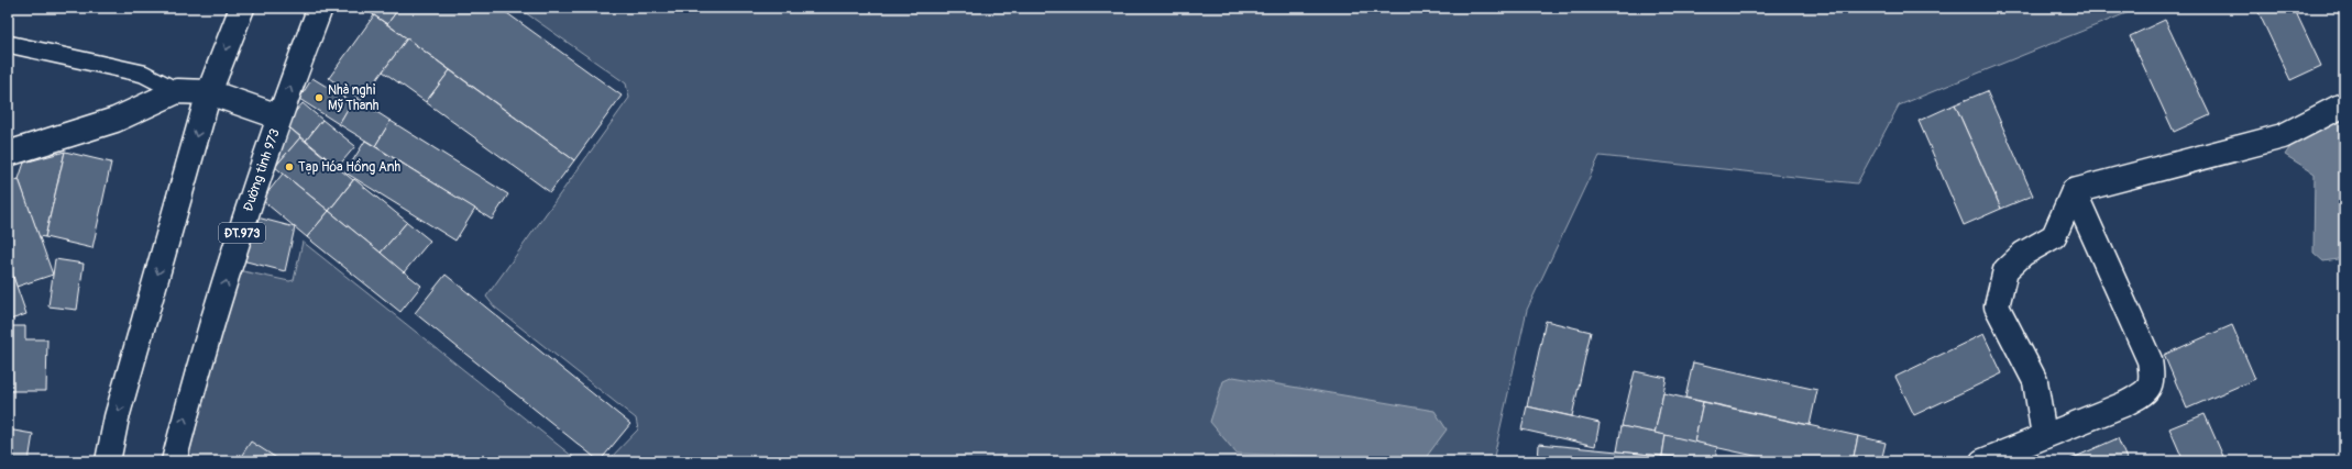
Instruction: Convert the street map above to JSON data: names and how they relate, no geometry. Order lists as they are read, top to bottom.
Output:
{
  "streets": {
    "street": ["Đường tỉnh 973", "ĐT.973"]
  },
  "places": ["Nhà nghỉ Mỹ Thanh", "Tạp Hóa Hồng Anh"]
}
